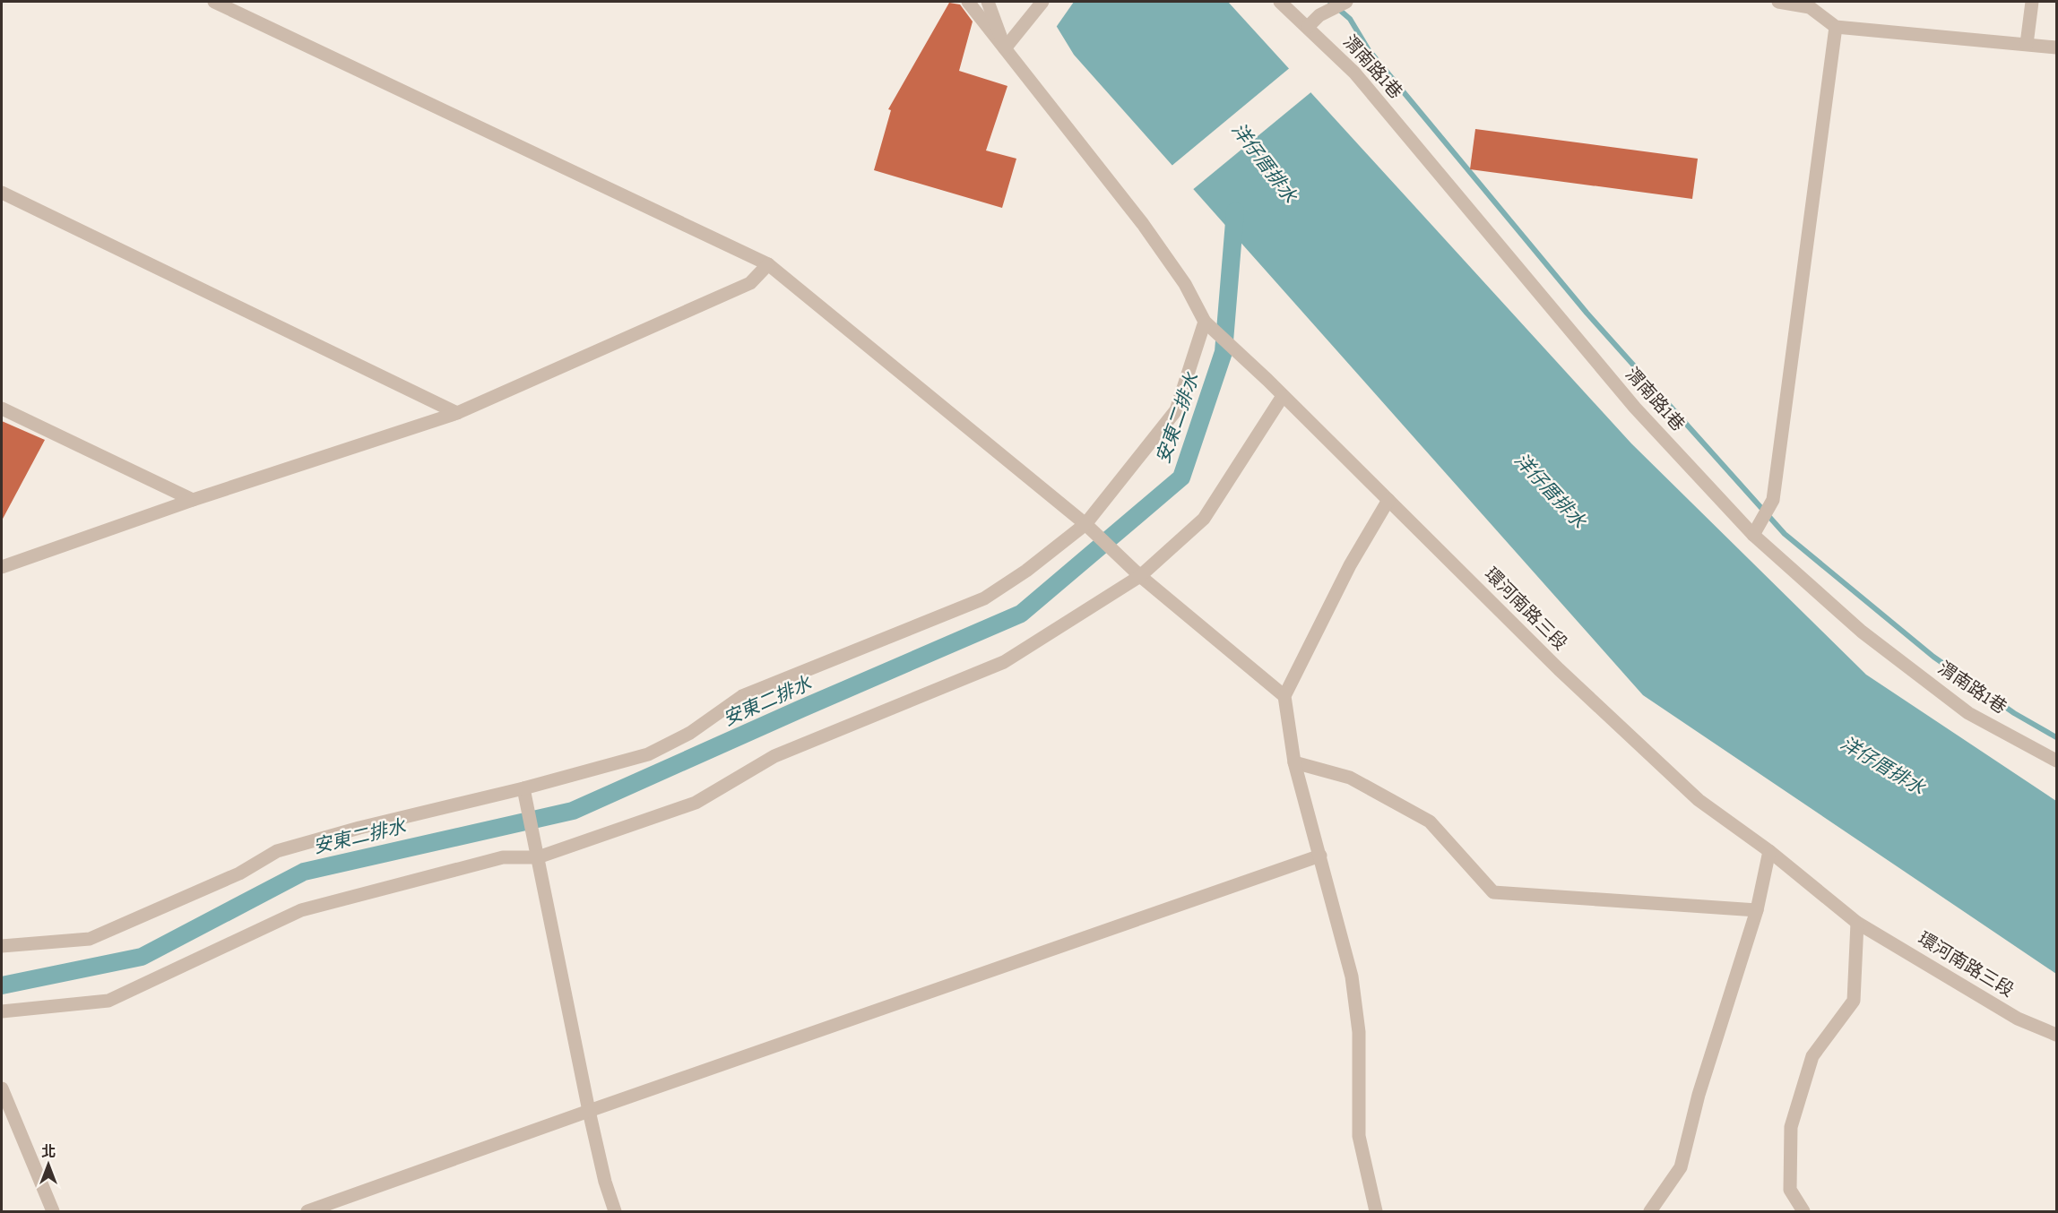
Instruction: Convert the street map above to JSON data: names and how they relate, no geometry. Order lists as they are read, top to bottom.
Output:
{
  "streets": {
    "street": ["渭南路1巷", "環河南路三段"]
  },
  "water": ["洋仔厝排水", "安東二排水"],
  "north": "top"
}
